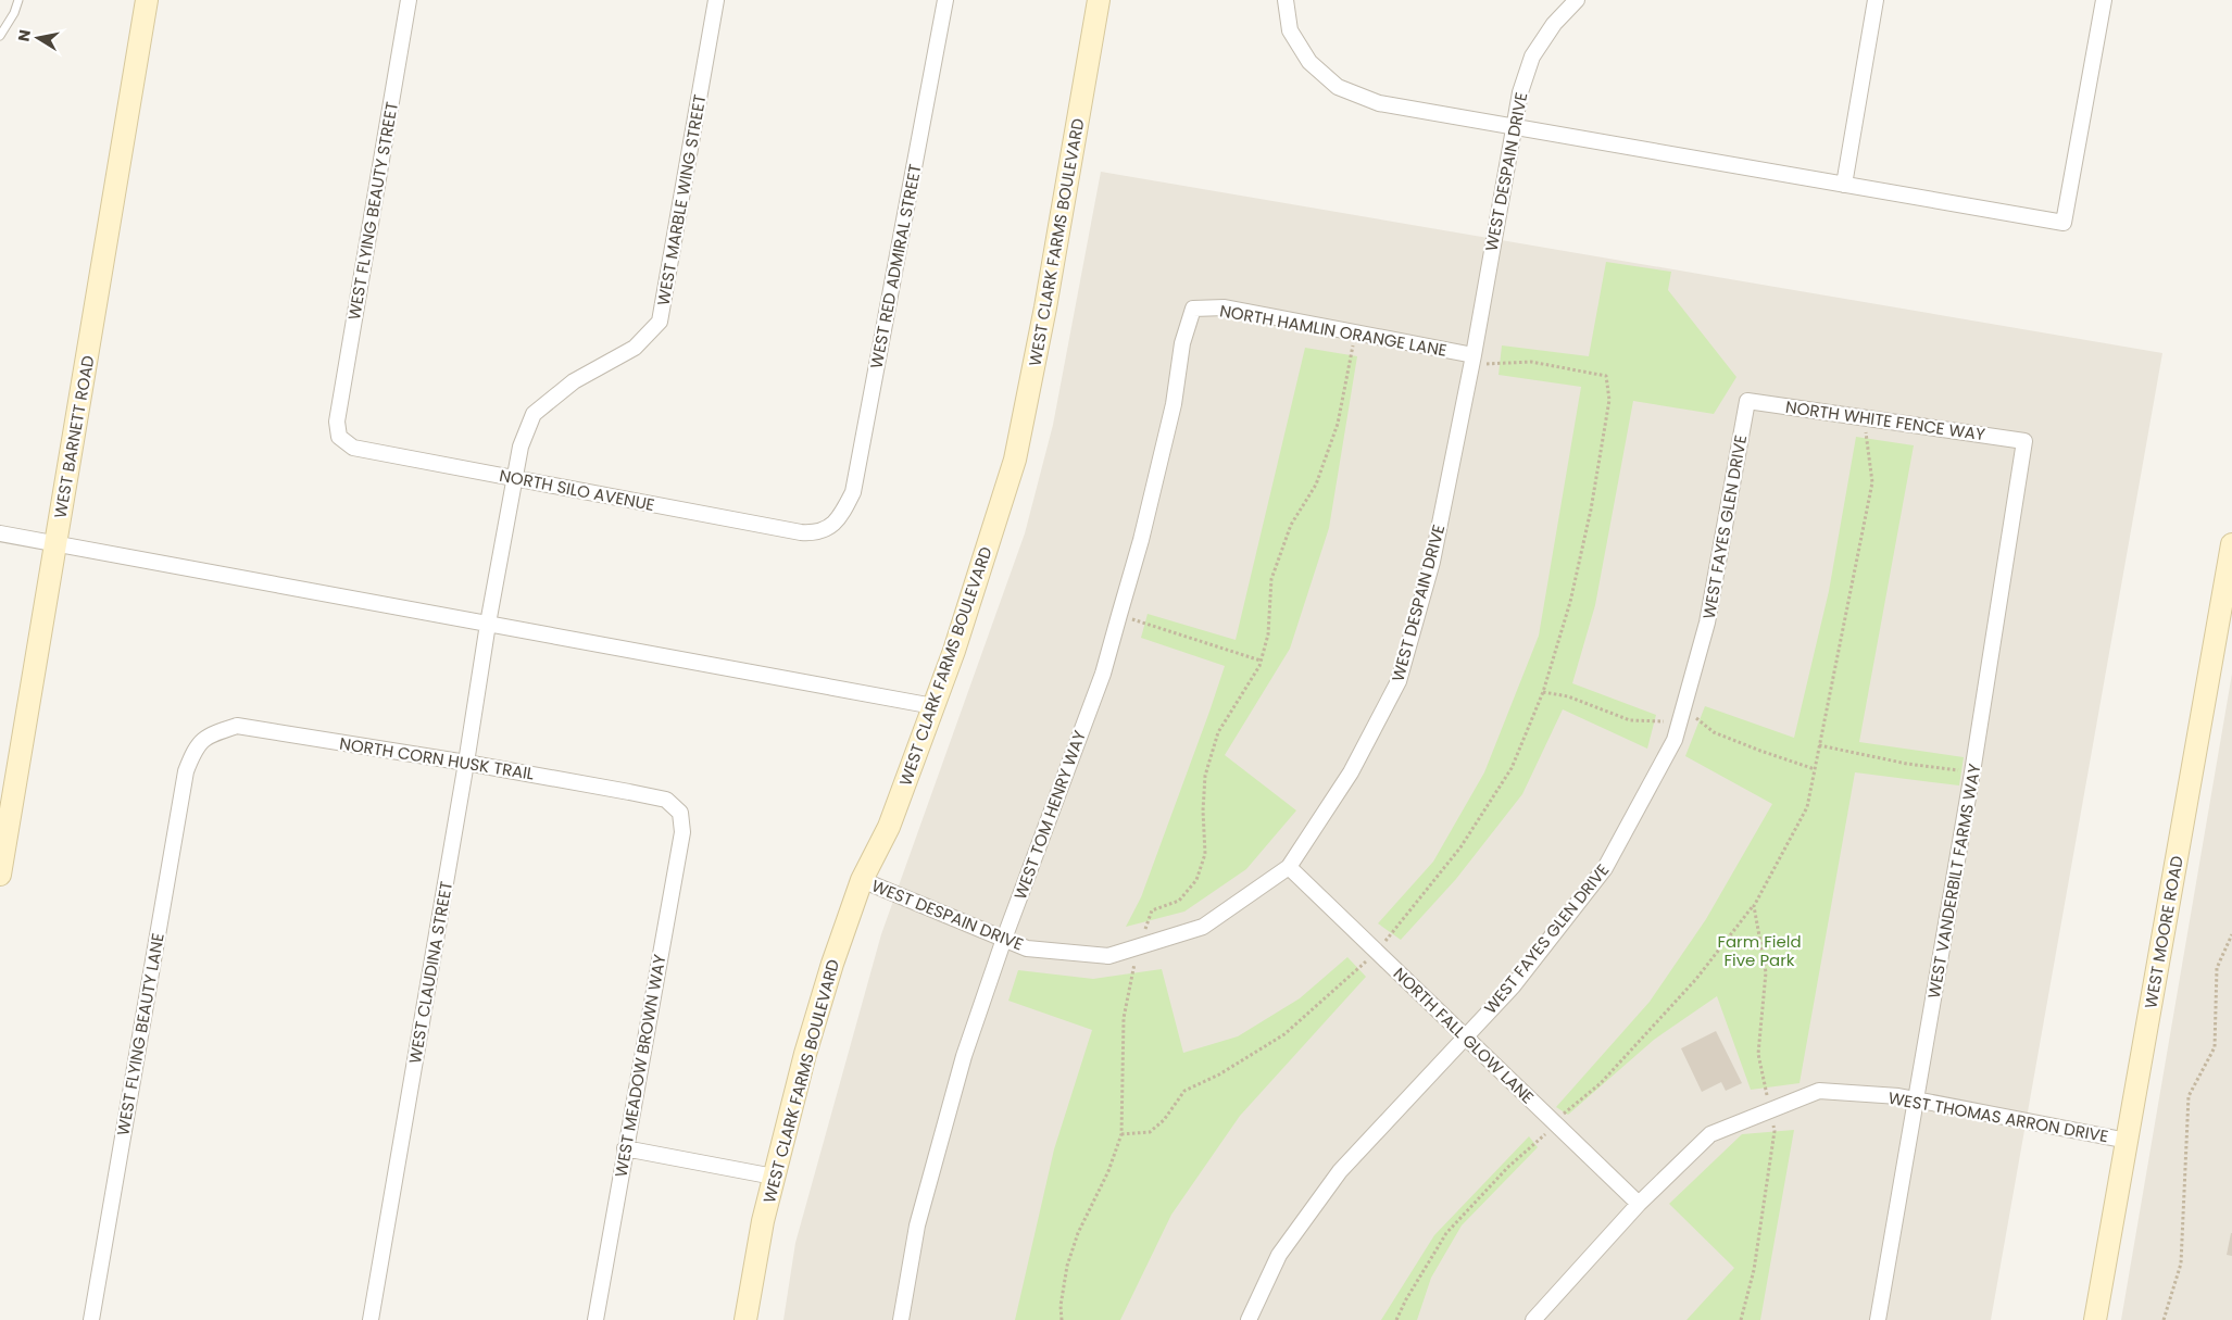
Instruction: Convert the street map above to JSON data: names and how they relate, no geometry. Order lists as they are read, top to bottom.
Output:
{
  "streets": {
    "street": [
      "WEST DESPAIN DRIVE",
      "WEST MARBLE WING STREET",
      "WEST FLYING BEAUTY STREET",
      "WEST CLARK FARMS BOULEVARD",
      "WEST RED ADMIRAL STREET",
      "NORTH HAMLIN ORANGE LANE",
      "NORTH WHITE FENCE WAY",
      "WEST BARNETT ROAD",
      "NORTH SILO AVENUE",
      "WEST FAYES GLEN DRIVE",
      "NORTH CORN HUSK TRAIL",
      "WEST TOM HENRY WAY",
      "WEST VANDERBILT FARMS WAY",
      "WEST MOORE ROAD",
      "WEST CLAUDINA STREET",
      "WEST FLYING BEAUTY LANE",
      "NORTH FALL GLOW LANE",
      "WEST MEADOW BROWN WAY",
      "WEST THOMAS ARRON DRIVE"
    ]
  },
  "crossings": [
    ["WEST DESPAIN DRIVE", "WEST CLARK FARMS BOULEVARD"],
    ["WEST DESPAIN DRIVE", "NORTH HAMLIN ORANGE LANE"],
    ["WEST DESPAIN DRIVE", "WEST TOM HENRY WAY"],
    ["WEST DESPAIN DRIVE", "NORTH FALL GLOW LANE"],
    ["WEST MARBLE WING STREET", "NORTH SILO AVENUE"],
    ["WEST MARBLE WING STREET", "WEST CLAUDINA STREET"],
    ["WEST FLYING BEAUTY STREET", "NORTH SILO AVENUE"],
    ["WEST RED ADMIRAL STREET", "NORTH SILO AVENUE"],
    ["NORTH HAMLIN ORANGE LANE", "WEST TOM HENRY WAY"],
    ["NORTH WHITE FENCE WAY", "WEST FAYES GLEN DRIVE"],
    ["NORTH WHITE FENCE WAY", "WEST VANDERBILT FARMS WAY"],
    ["WEST FAYES GLEN DRIVE", "NORTH FALL GLOW LANE"],
    ["NORTH CORN HUSK TRAIL", "WEST CLAUDINA STREET"],
    ["NORTH CORN HUSK TRAIL", "WEST FLYING BEAUTY LANE"],
    ["NORTH CORN HUSK TRAIL", "WEST MEADOW BROWN WAY"],
    ["WEST VANDERBILT FARMS WAY", "WEST THOMAS ARRON DRIVE"],
    ["WEST MOORE ROAD", "WEST THOMAS ARRON DRIVE"],
    ["NORTH FALL GLOW LANE", "WEST THOMAS ARRON DRIVE"]
  ],
  "parks": ["Farm Field Five Park"],
  "north": "left"
}
